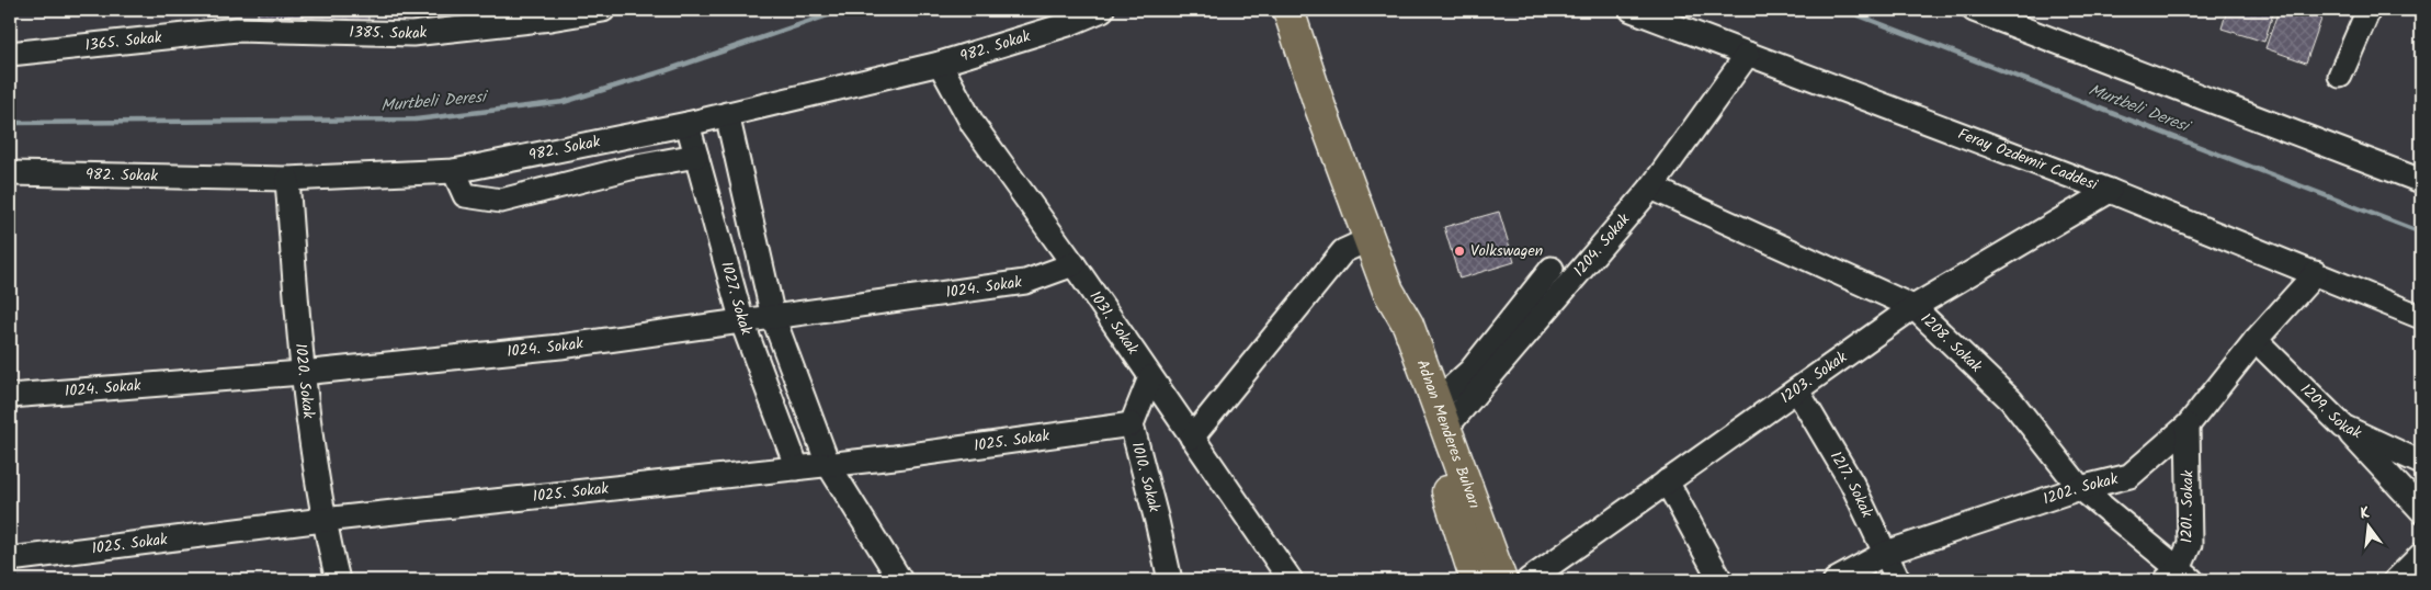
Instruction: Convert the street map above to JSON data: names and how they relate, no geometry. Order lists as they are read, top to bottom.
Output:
{
  "streets": {
    "main road": ["Adnan Menderes Bulvarı"],
    "street": [
      "1385. Sokak",
      "1365. Sokak",
      "982. Sokak",
      "Feray Özdemir Caddesi",
      "1204. Sokak",
      "1024. Sokak",
      "1027. Sokak",
      "1031. Sokak",
      "1208. Sokak",
      "1203. Sokak",
      "1020. Sokak",
      "1209. Sokak",
      "1025. Sokak",
      "1010. Sokak",
      "1217. Sokak",
      "1202. Sokak",
      "1201. Sokak"
    ]
  },
  "crossings": [
    ["1385. Sokak", "1365. Sokak"],
    ["982. Sokak", "1027. Sokak"],
    ["982. Sokak", "1031. Sokak"],
    ["982. Sokak", "1020. Sokak"],
    ["Feray Özdemir Caddesi", "1204. Sokak"],
    ["Feray Özdemir Caddesi", "1203. Sokak"],
    ["Feray Özdemir Caddesi", "1202. Sokak"],
    ["1204. Sokak", "1208. Sokak"],
    ["1204. Sokak", "Adnan Menderes Bulvarı"],
    ["1024. Sokak", "1027. Sokak"],
    ["1024. Sokak", "1031. Sokak"],
    ["1024. Sokak", "1020. Sokak"],
    ["1027. Sokak", "1025. Sokak"],
    ["1031. Sokak", "1010. Sokak"],
    ["1208. Sokak", "1203. Sokak"],
    ["1208. Sokak", "1202. Sokak"],
    ["1208. Sokak", "1201. Sokak"],
    ["1203. Sokak", "1217. Sokak"],
    ["1020. Sokak", "1025. Sokak"],
    ["1209. Sokak", "1202. Sokak"],
    ["1025. Sokak", "1010. Sokak"],
    ["1217. Sokak", "1202. Sokak"],
    ["1202. Sokak", "1201. Sokak"]
  ],
  "water": ["Murtbeli Deresi"],
  "places": ["Volkswagen"],
  "north": "top"
}
